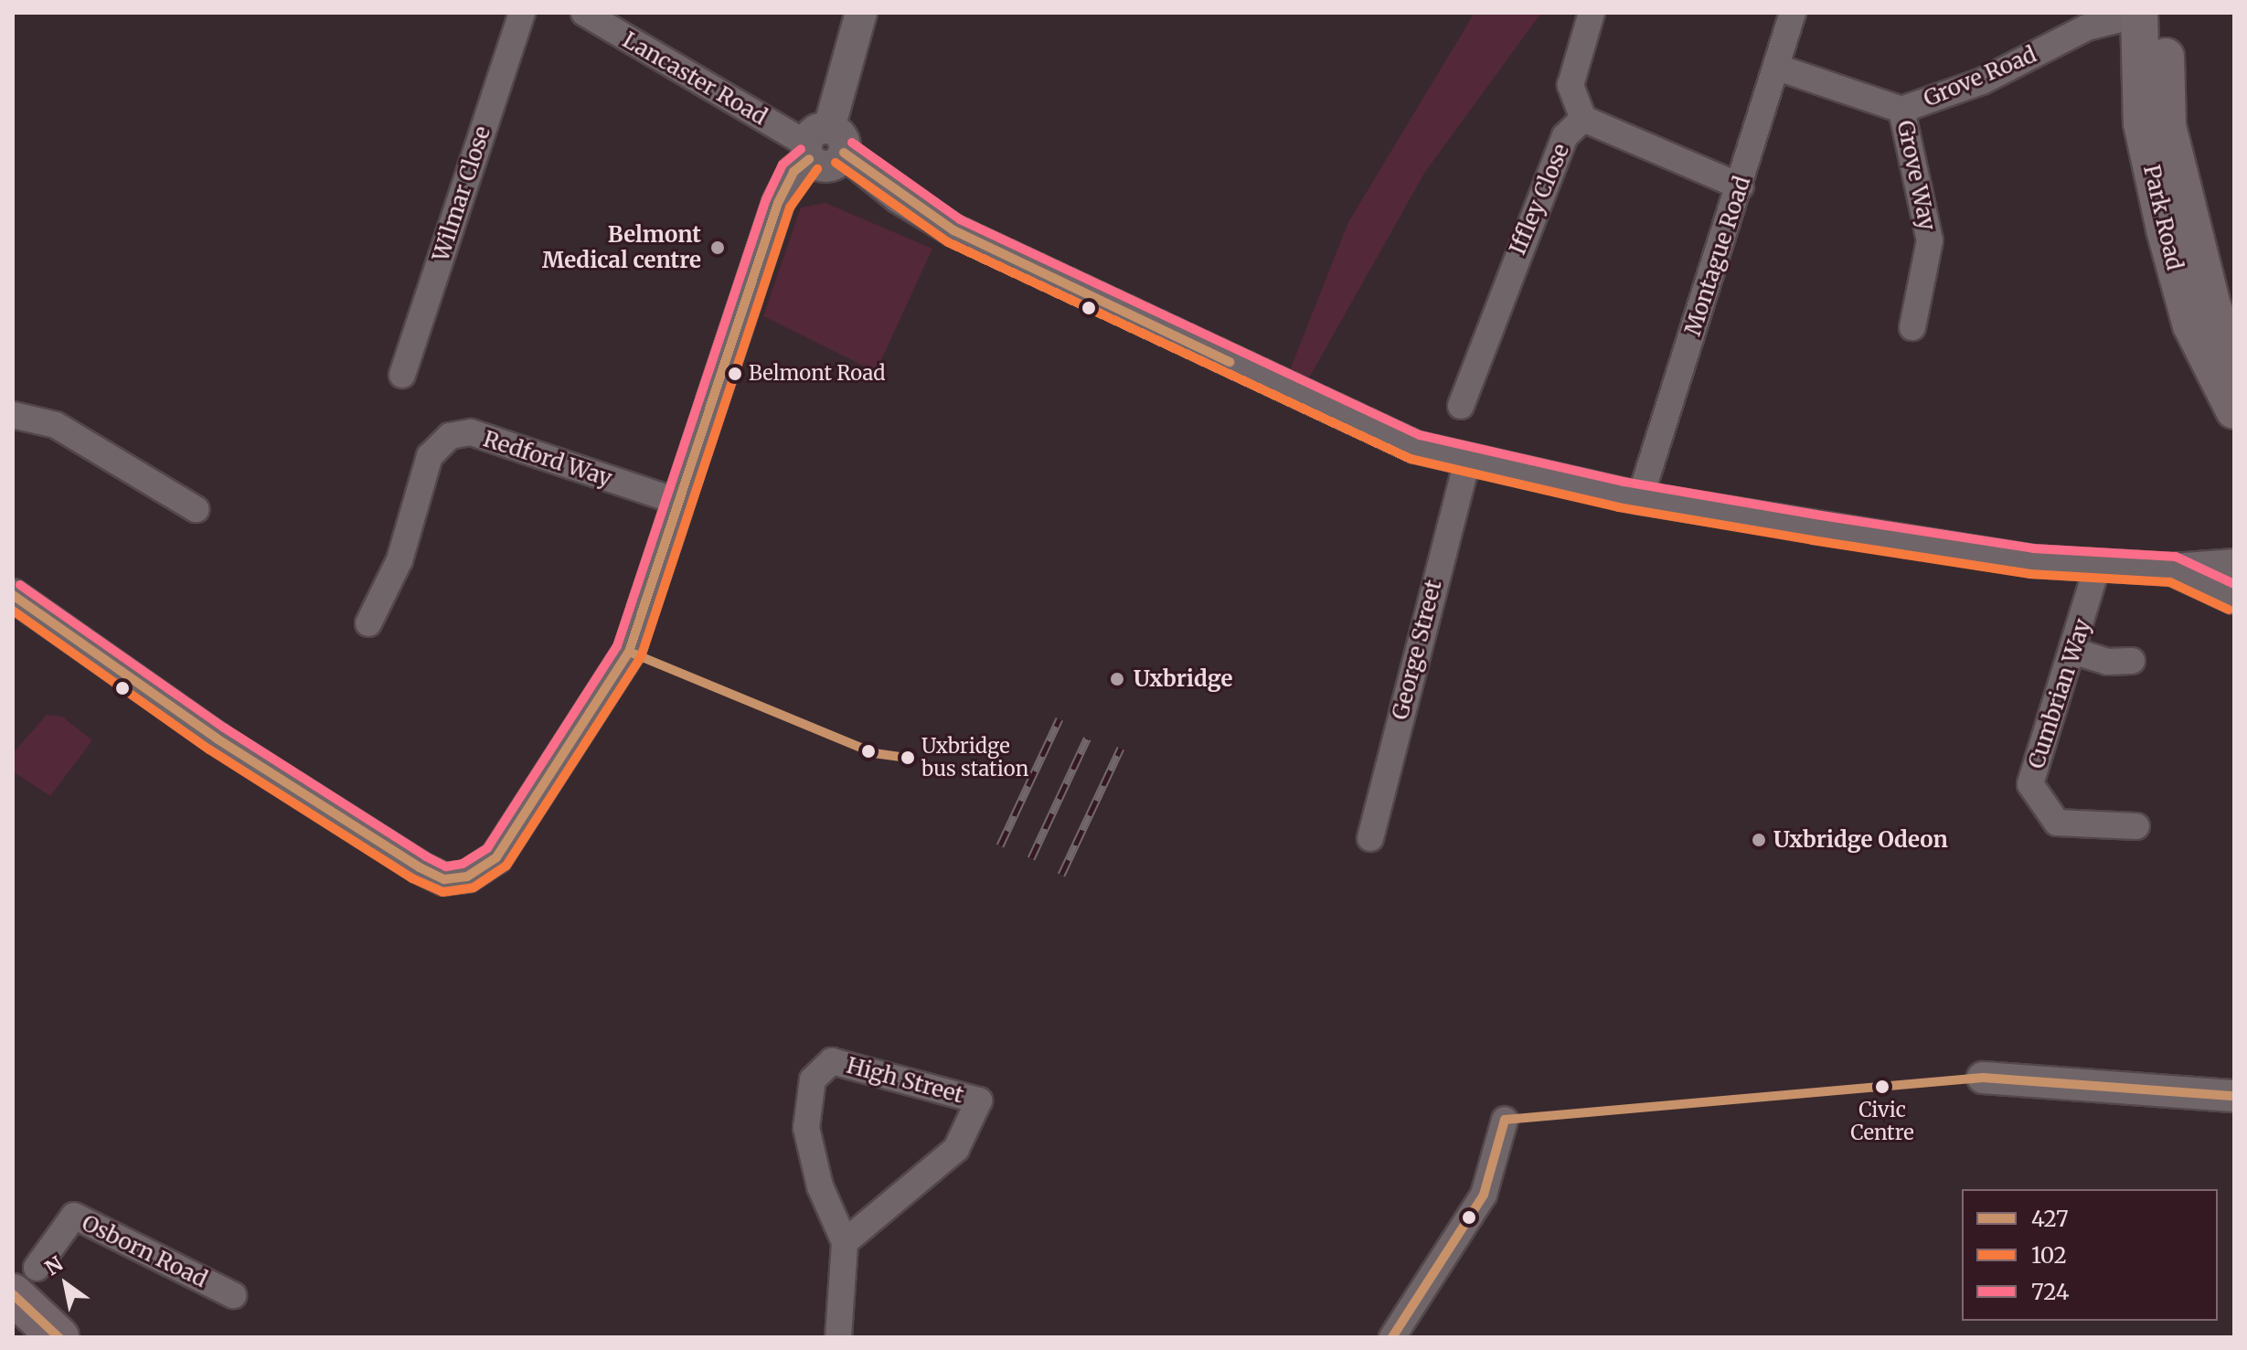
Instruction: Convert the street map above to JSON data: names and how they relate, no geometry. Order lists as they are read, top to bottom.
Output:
{
  "streets": {
    "main road": ["Park Road"],
    "street": [
      "Grove Road",
      "Lancaster Road",
      "Grove Way",
      "Wilmar Close",
      "Iffley Close",
      "Montague Road",
      "Redford Way",
      "George Street",
      "Cumbrian Way",
      "High Street",
      "Osborn Road"
    ]
  },
  "crossings": [
    ["Grove Road", "Grove Way"],
    ["Grove Road", "Park Road"],
    ["Grove Road", "Montague Road"],
    ["Iffley Close", "Montague Road"]
  ],
  "places": [
    "Belmont Medical centre",
    "Belmont Road",
    "Uxbridge",
    "Uxbridge bus station",
    "Uxbridge Odeon",
    "Civic Centre"
  ],
  "lines": ["transit line 724", "transit line 427", "transit line 102"],
  "legend": ["427", "102", "724"],
  "north": "top left"
}
